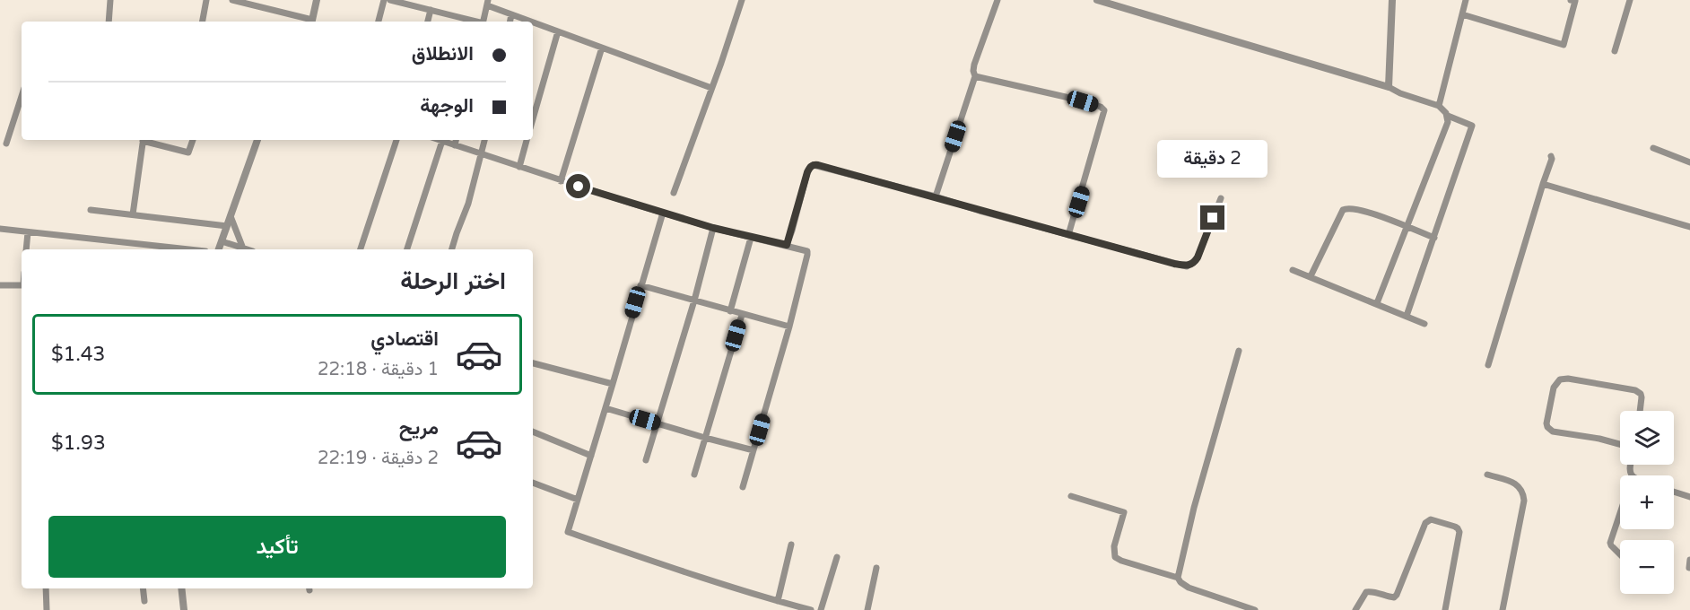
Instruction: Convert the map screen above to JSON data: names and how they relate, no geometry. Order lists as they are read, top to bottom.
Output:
{
  "page": {
    "banner": ["الانطلاق", "الوجهة"],
    "bubble": "2 دقيقة",
    "heading": "اختر الرحلة",
    "list": [
      {
        "name": "اقتصادي",
        "note": "1 دقيقة · 22:18",
        "value": "$1.43"
      },
      {
        "name": "مريح",
        "note": "2 دقيقة · 22:19",
        "value": "$1.93"
      }
    ],
    "map_buttons": ["+", "−"],
    "buttons": "تأكيد"
  }
}
